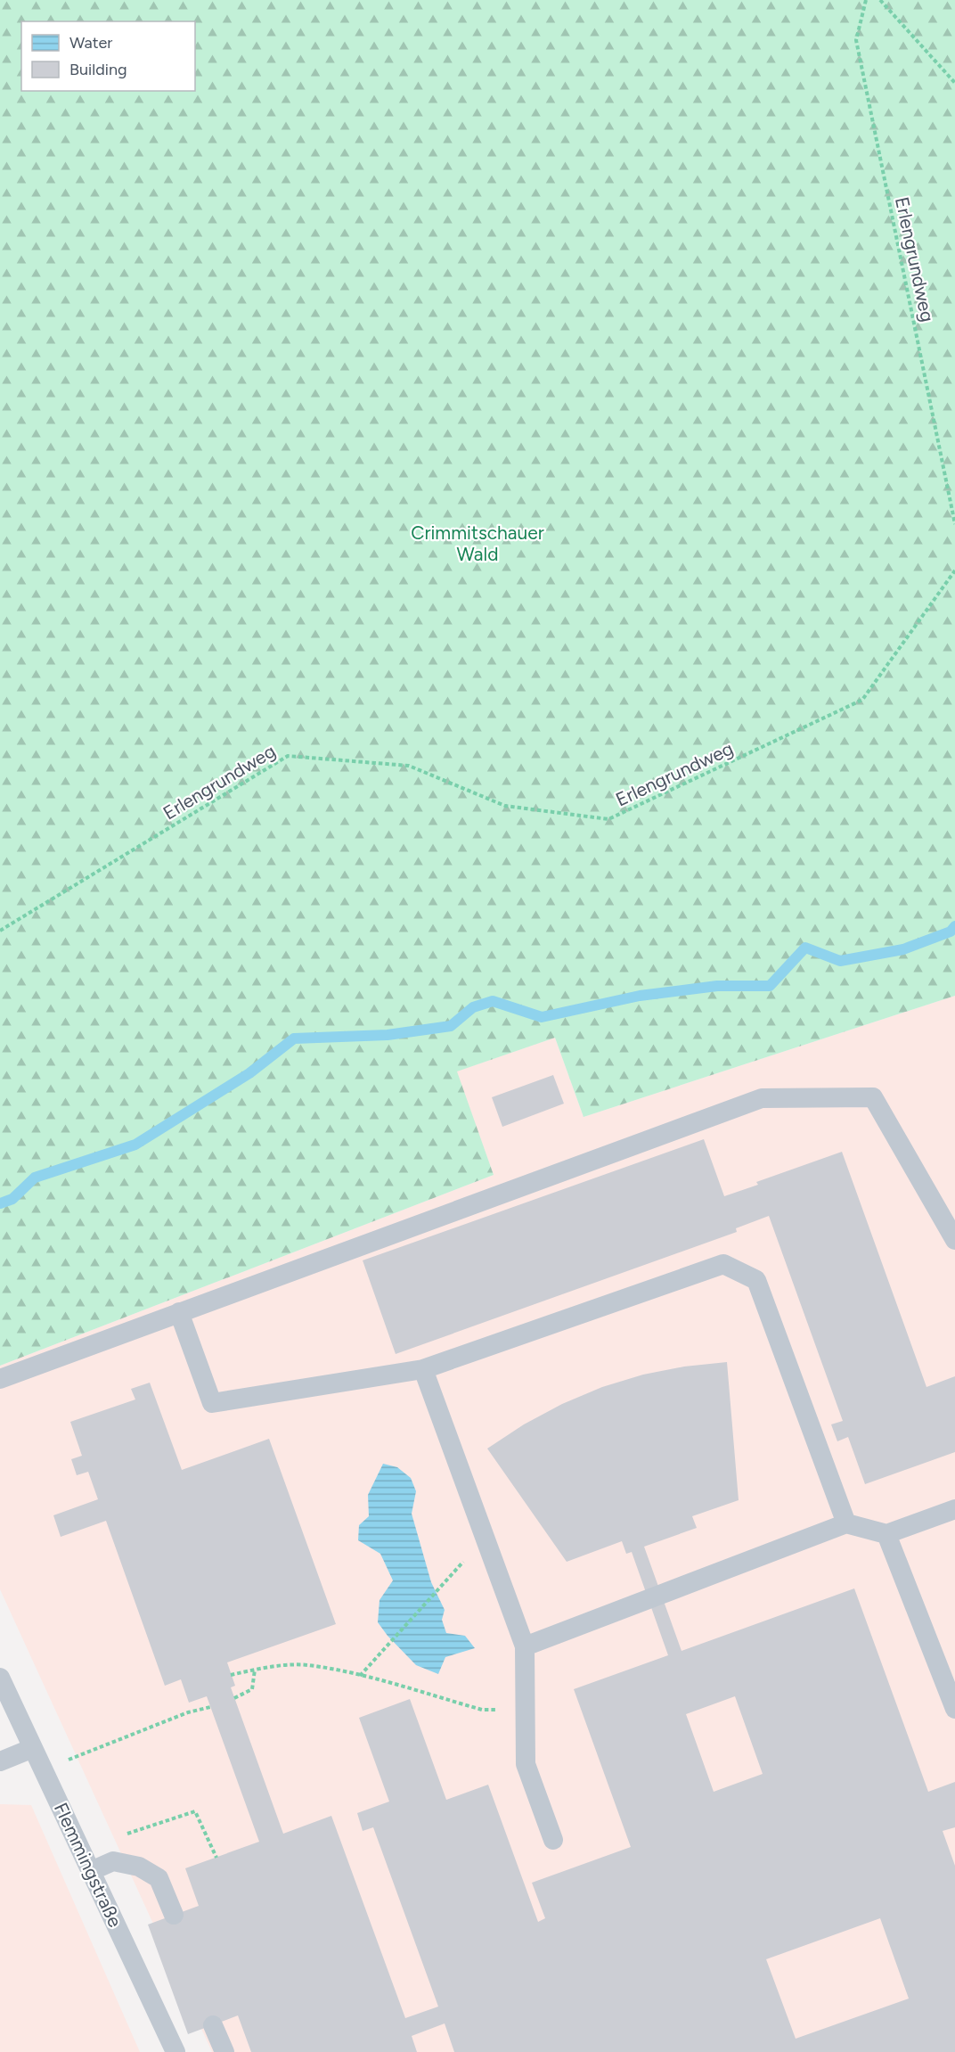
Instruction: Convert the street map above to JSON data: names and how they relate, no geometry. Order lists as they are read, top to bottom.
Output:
{
  "streets": {
    "lane": ["Flemmingstraße"],
    "path": ["Erlengrundweg"]
  },
  "parks": ["Crimmitschauer Wald"],
  "legend": ["Water", "Building"]
}
